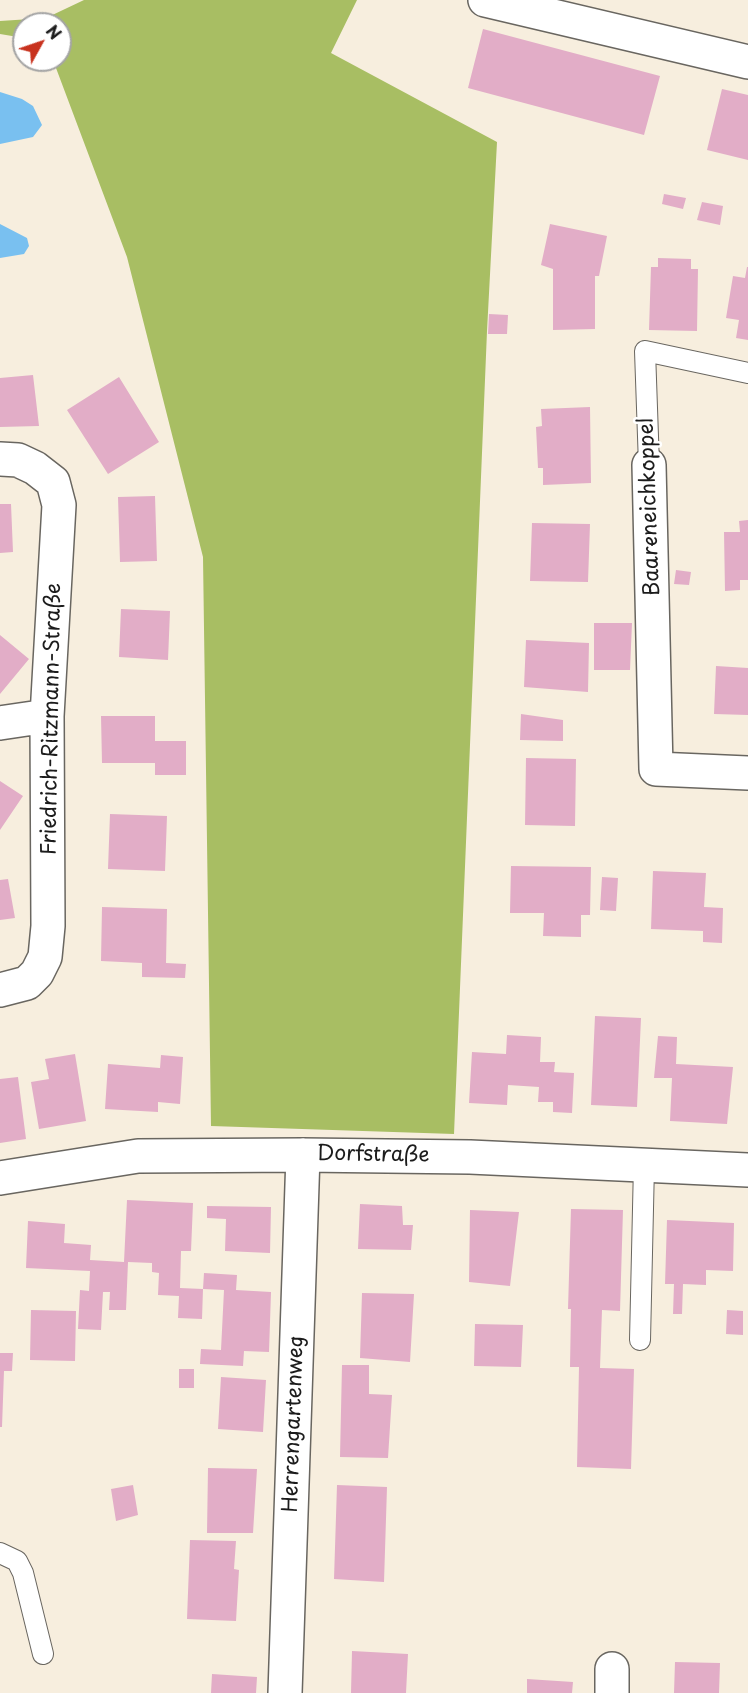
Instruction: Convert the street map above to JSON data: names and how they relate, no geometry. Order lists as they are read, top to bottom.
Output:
{
  "streets": {
    "street": [
      "Baareneichkoppel",
      "Friedrich-Ritzmann-Straße",
      "Dorfstraße",
      "Herrengartenweg"
    ]
  },
  "crossings": [
    ["Dorfstraße", "Herrengartenweg"]
  ],
  "north": "top right"
}
